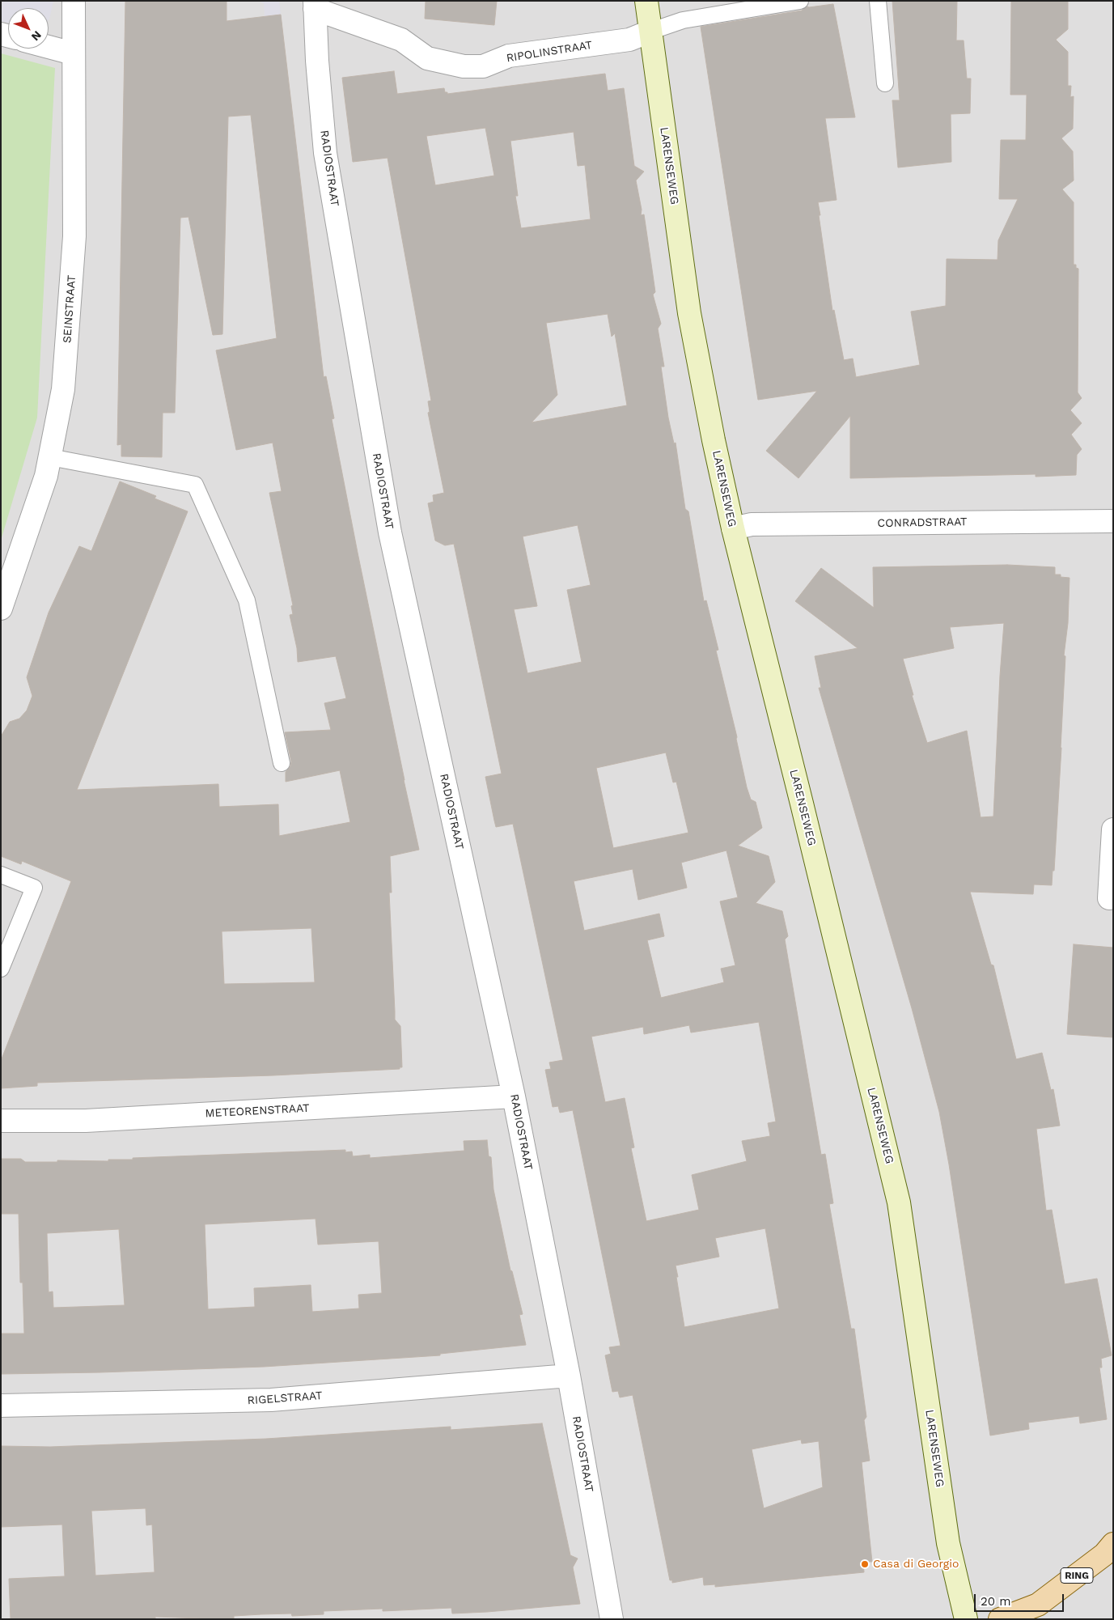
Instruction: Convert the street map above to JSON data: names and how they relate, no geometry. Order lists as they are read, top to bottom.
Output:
{
  "streets": {
    "main road": ["RING"],
    "street": [
      "RIPOLINSTRAAT",
      "LARENSEWEG",
      "RADIOSTRAAT",
      "SEINSTRAAT",
      "CONRADSTRAAT",
      "METEORENSTRAAT",
      "RIGELSTRAAT"
    ]
  },
  "crossings": [
    ["RIPOLINSTRAAT", "LARENSEWEG"],
    ["RIPOLINSTRAAT", "RADIOSTRAAT"],
    ["LARENSEWEG", "CONRADSTRAAT"],
    ["RADIOSTRAAT", "METEORENSTRAAT"],
    ["RADIOSTRAAT", "RIGELSTRAAT"]
  ],
  "places": ["Casa di Georgio"],
  "scale_bar": "20 m",
  "north": "bottom right"
}
